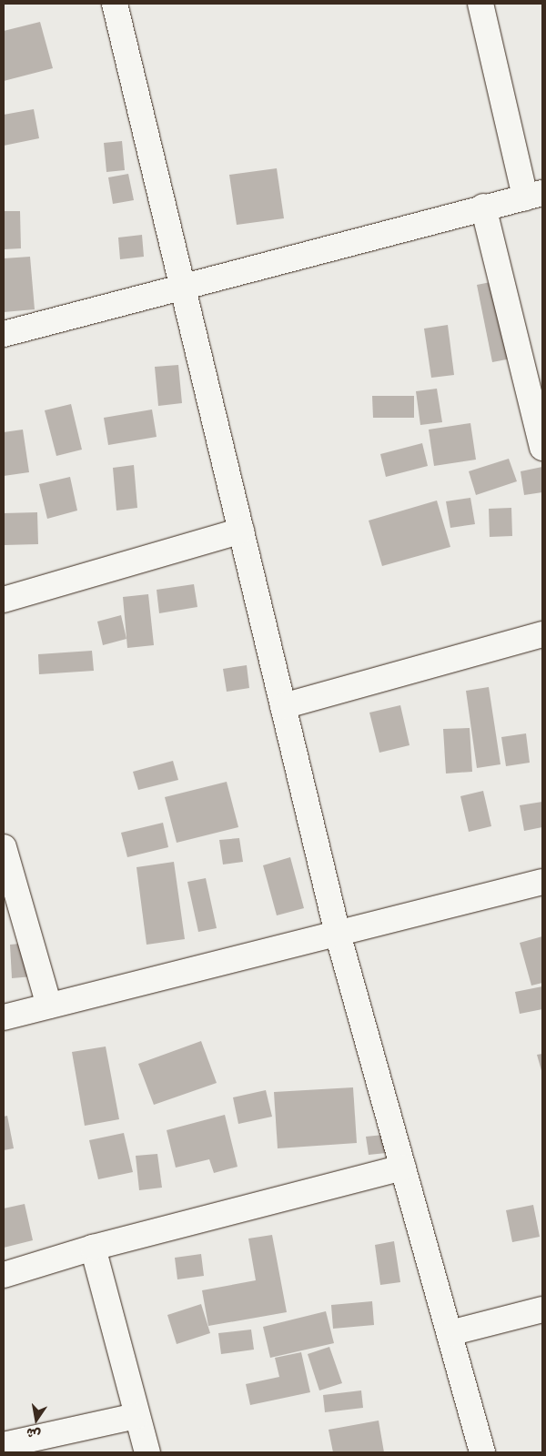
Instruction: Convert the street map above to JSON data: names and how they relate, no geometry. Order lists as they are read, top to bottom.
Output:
{
  "north": "bottom"
}
